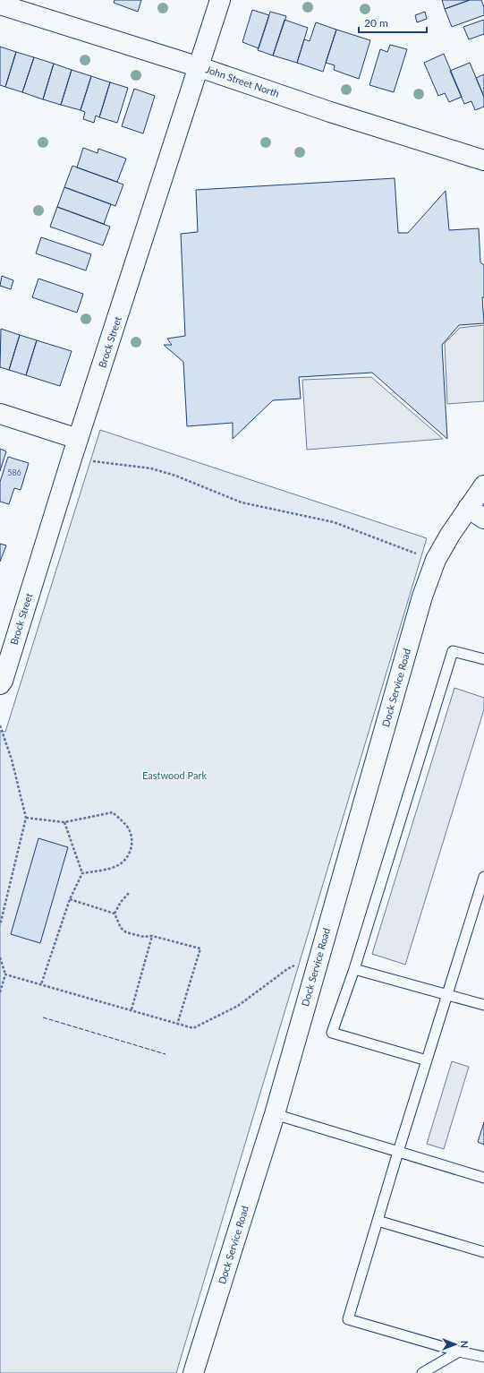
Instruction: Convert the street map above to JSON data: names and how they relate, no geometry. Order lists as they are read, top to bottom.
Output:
{
  "streets": {
    "street": ["John Street North", "Brock Street", "Dock Service Road"]
  },
  "crossings": [
    ["John Street North", "Brock Street"]
  ],
  "parks": ["Eastwood Park"],
  "house_numbers": ["586"],
  "scale_bar": "20 m",
  "north": "right"
}
